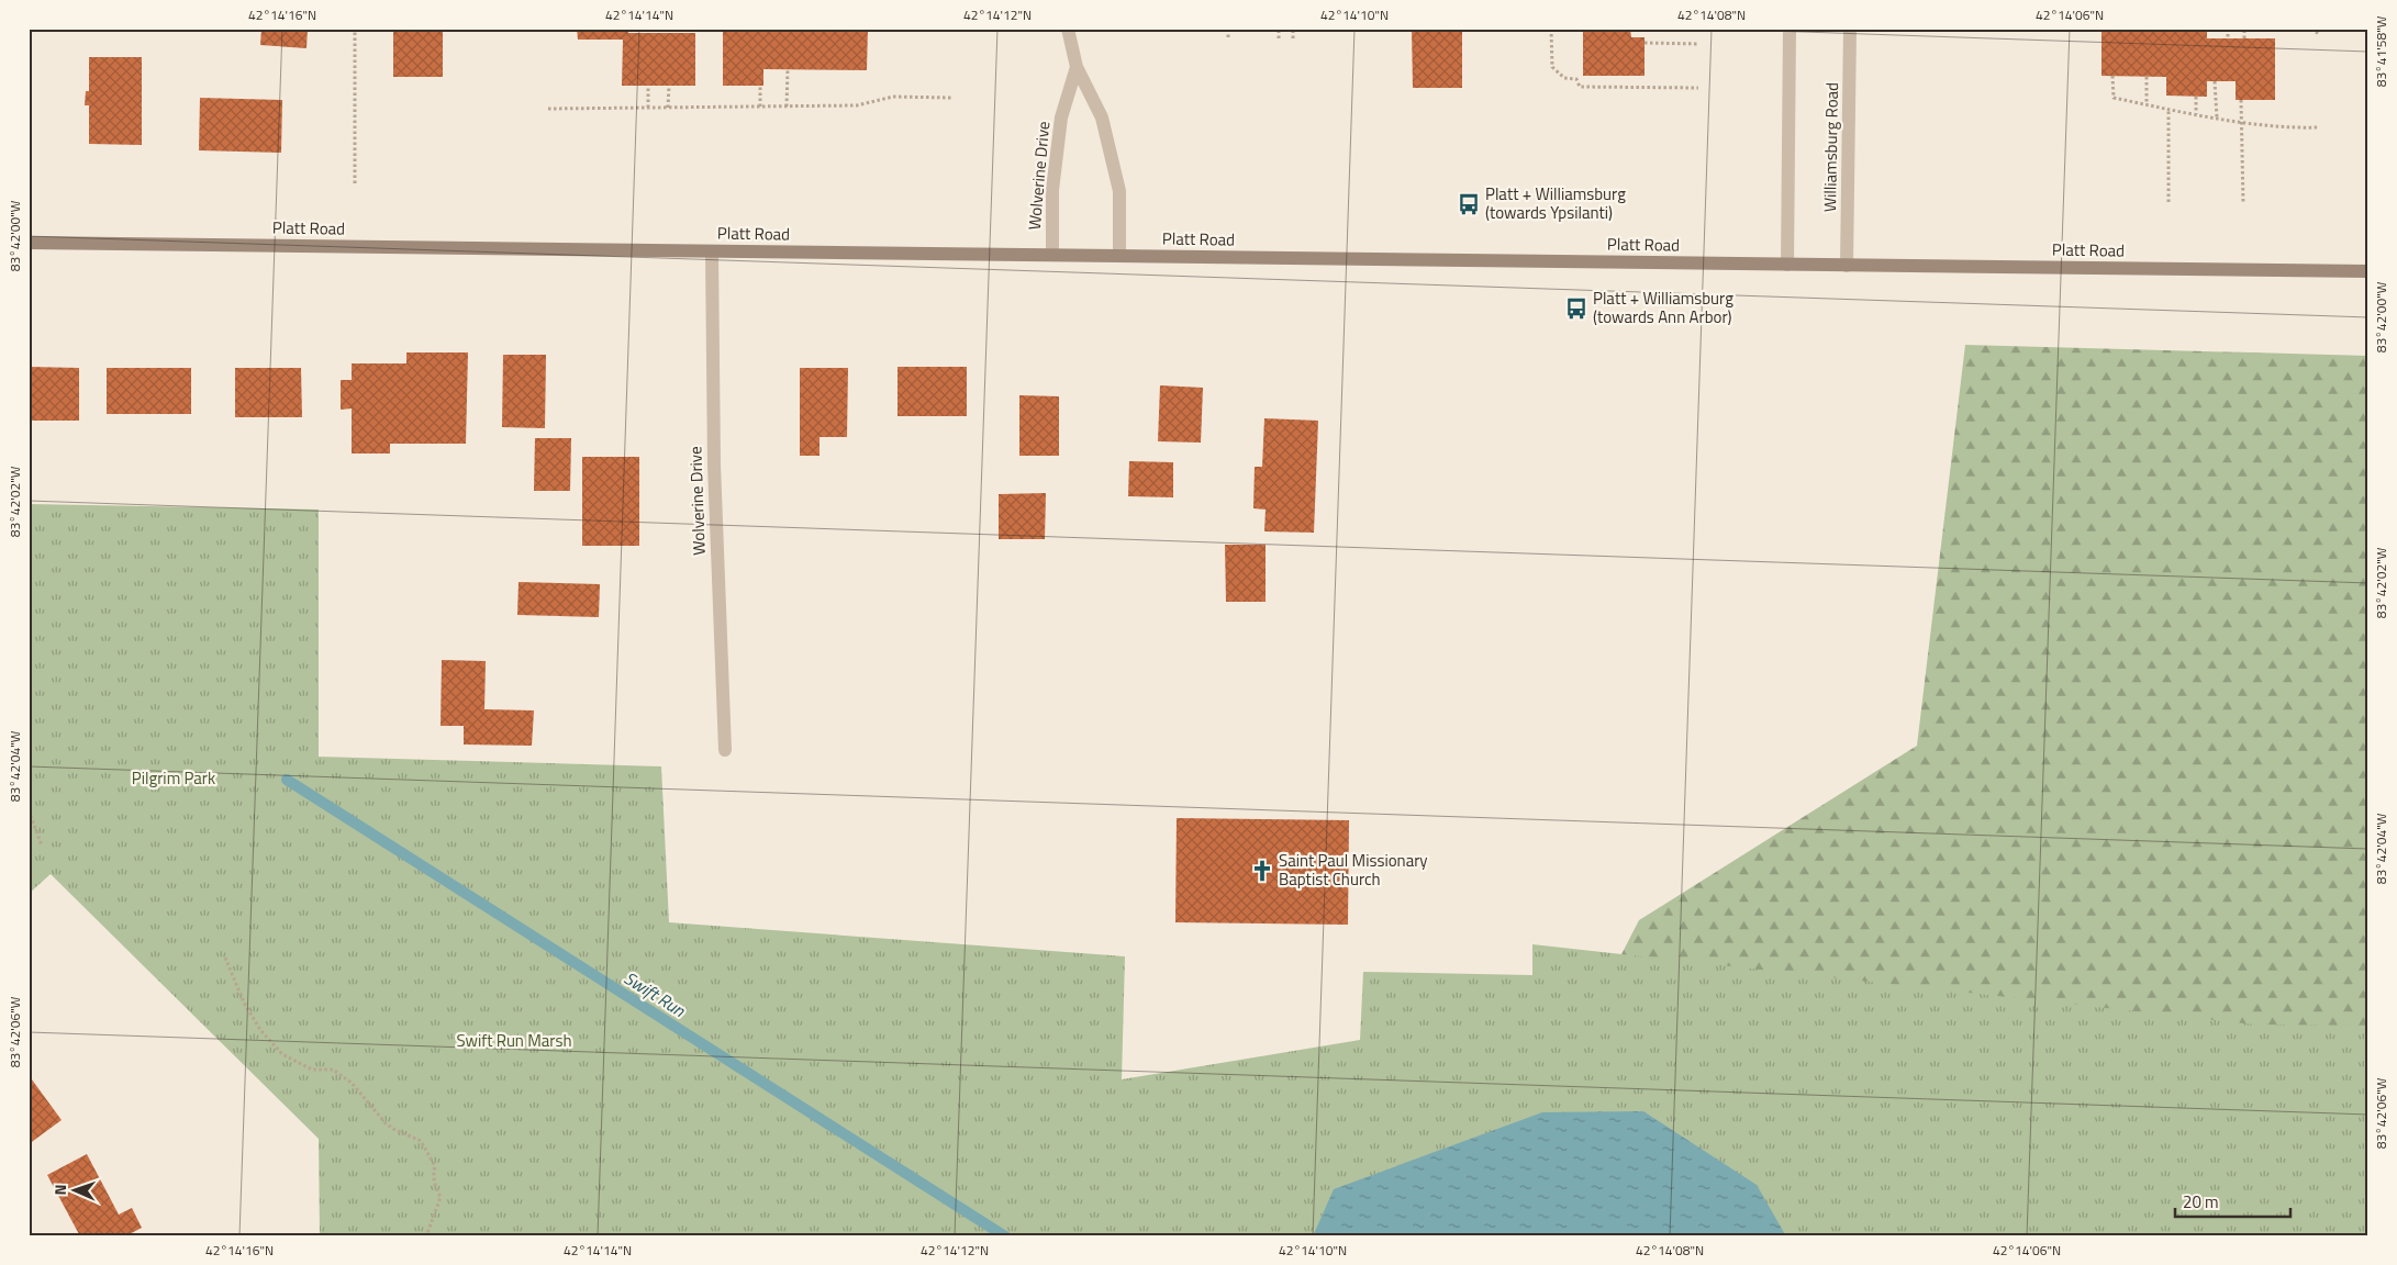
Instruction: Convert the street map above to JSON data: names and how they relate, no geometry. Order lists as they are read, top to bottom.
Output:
{
  "streets": {
    "main road": ["Platt Road"],
    "street": ["Williamsburg Road", "Wolverine Drive"]
  },
  "crossings": [
    ["Williamsburg Road", "Platt Road"],
    ["Wolverine Drive", "Platt Road"]
  ],
  "water": ["Swift Run"],
  "parks": ["Pilgrim Park", "Swift Run Marsh"],
  "places": {
    "bus stop": ["Platt + Williamsburg (towards Ypsilanti)", "Platt + Williamsburg (towards Ann Arbor)"],
    "church": ["Saint Paul Missionary Baptist Church"]
  },
  "scale_bar": "20 m",
  "north": "left",
  "coordinates": [
    "42°14'16\"N",
    "42°14'14\"N",
    "42°14'12\"N",
    "42°14'10\"N",
    "42°14'08\"N",
    "42°14'06\"N",
    "83°41'58\"W",
    "83°42'00\"W",
    "83°42'02\"W",
    "83°42'04\"W",
    "83°42'06\"W"
  ]
}
